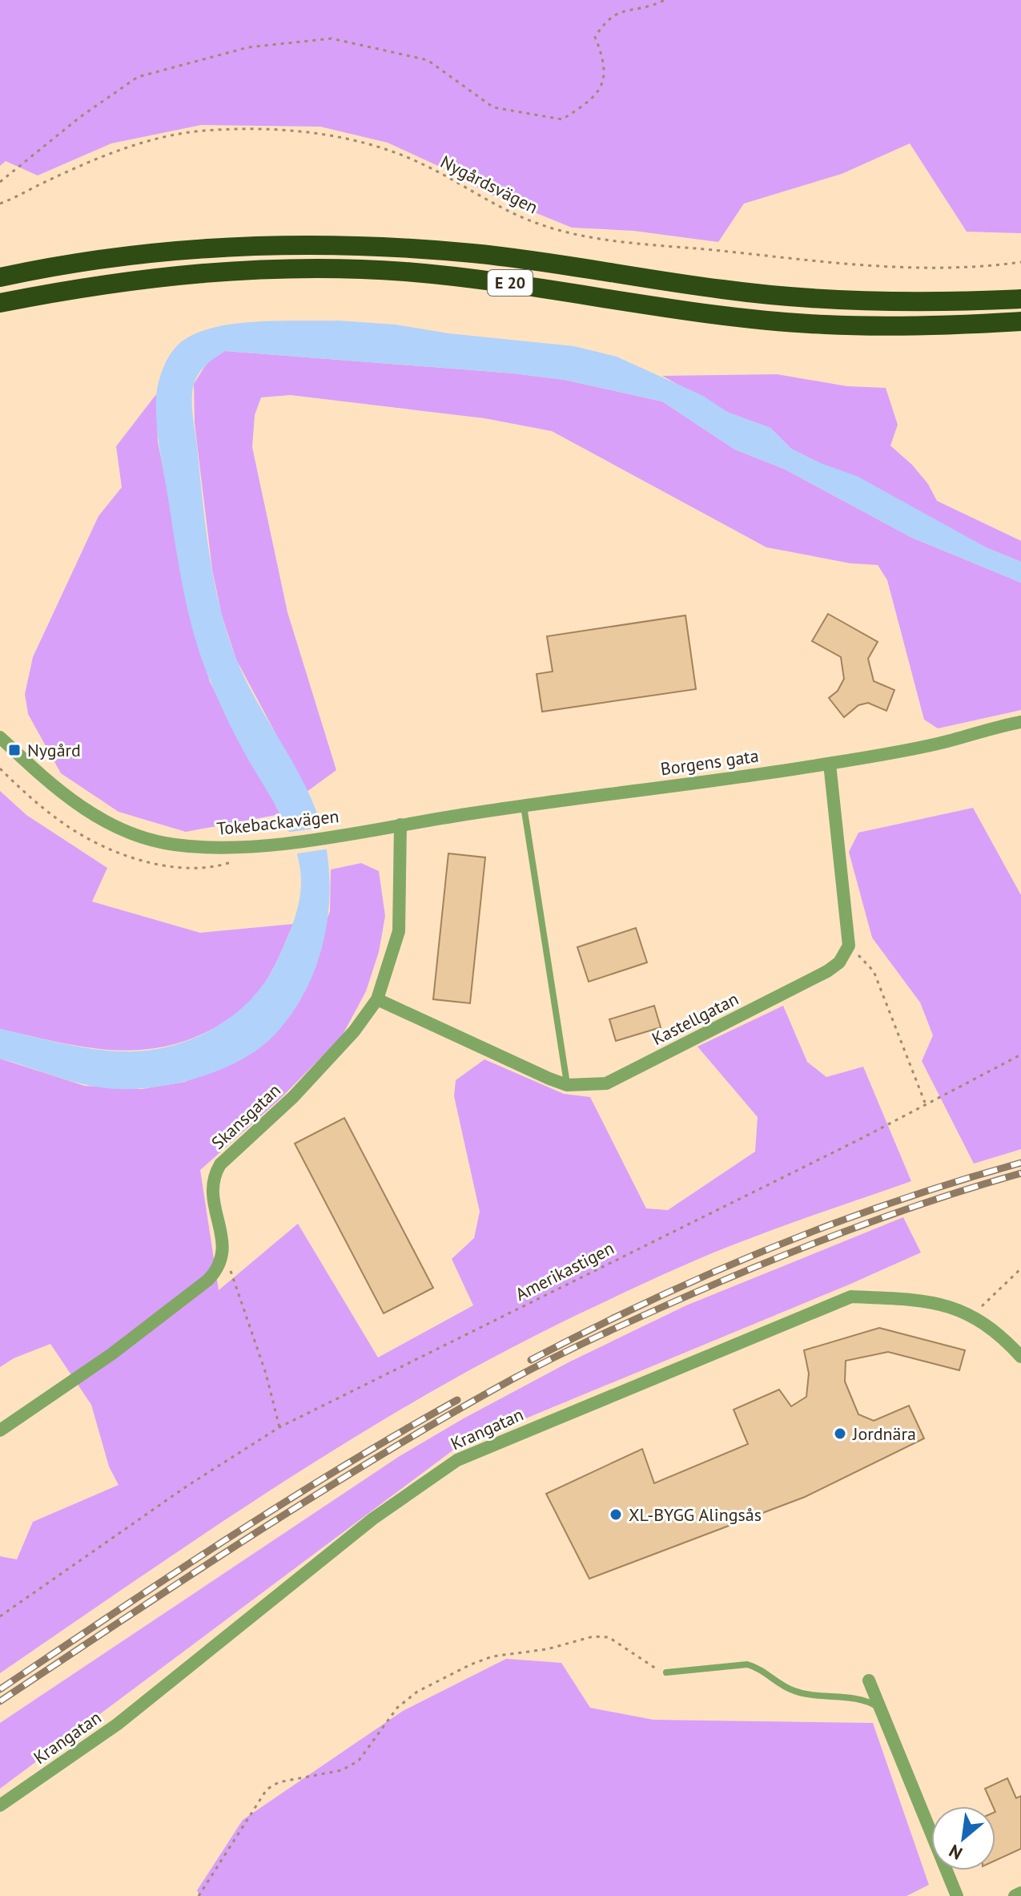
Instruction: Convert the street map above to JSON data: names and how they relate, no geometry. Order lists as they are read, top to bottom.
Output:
{
  "streets": {
    "highway": ["E 20"],
    "street": [
      "Borgens gata",
      "Tokebackavägen",
      "Kastellgatan",
      "Skansgatan",
      "Krangatan"
    ],
    "path": ["Nygårdsvägen", "Amerikastigen"]
  },
  "crossings": [
    ["Borgens gata", "Tokebackavägen"],
    ["Borgens gata", "Skansgatan"],
    ["Tokebackavägen", "Skansgatan"],
    ["Kastellgatan", "Skansgatan"]
  ],
  "places": {
    "transit": ["Nygård"],
    "other": ["Jordnära", "XL-BYGG Alingsås"]
  },
  "north": "bottom left"
}
